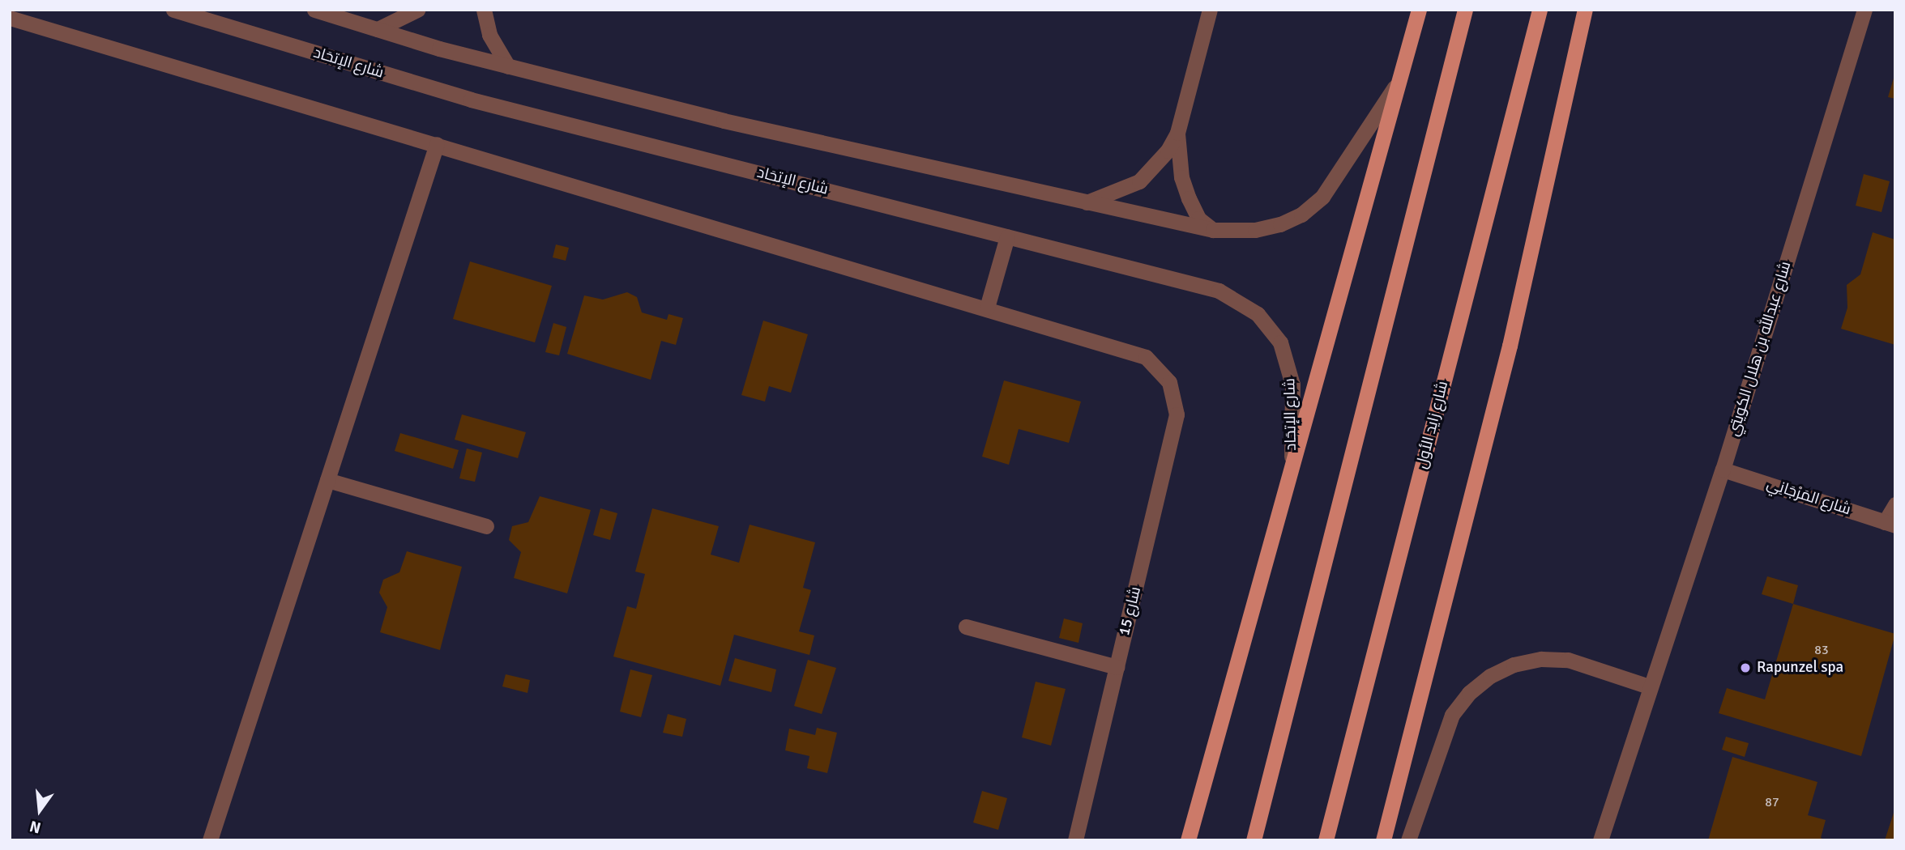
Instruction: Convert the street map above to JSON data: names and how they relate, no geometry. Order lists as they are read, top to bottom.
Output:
{
  "streets": {
    "main road": ["شارع زايد الأول"],
    "street": [
      "شارع الإتحَاد",
      "شارع عبدالله بن هلال الكويتي",
      "شارع المَرْجَانِي",
      "شارع 15"
    ]
  },
  "crossings": [
    ["شارع عبدالله بن هلال الكويتي", "شارع المَرْجَانِي"]
  ],
  "places": ["Rapunzel spa"],
  "house_numbers": ["83", "87"],
  "north": "bottom"
}
